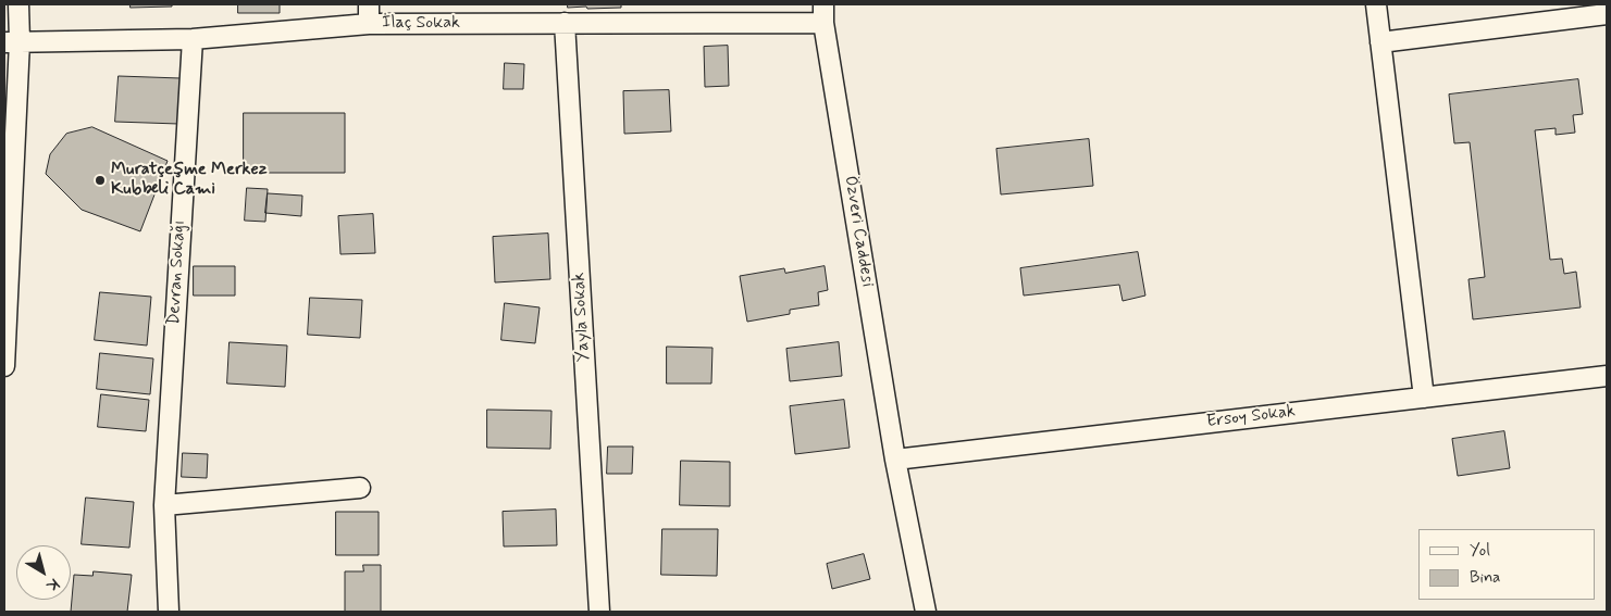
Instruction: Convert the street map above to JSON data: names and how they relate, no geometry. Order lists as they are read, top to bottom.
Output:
{
  "streets": {
    "street": [
      "İlaç Sokak",
      "Özveri Caddesi",
      "Devran Sokağı",
      "Yayla Sokak",
      "Ersoy Sokak"
    ]
  },
  "crossings": [
    ["İlaç Sokak", "Özveri Caddesi"],
    ["İlaç Sokak", "Devran Sokağı"],
    ["İlaç Sokak", "Yayla Sokak"],
    ["Özveri Caddesi", "Ersoy Sokak"]
  ],
  "places": ["Muratçeşme Merkez Kubbeli Cami"],
  "legend": ["Yol", "Bina"],
  "north": "bottom right"
}
